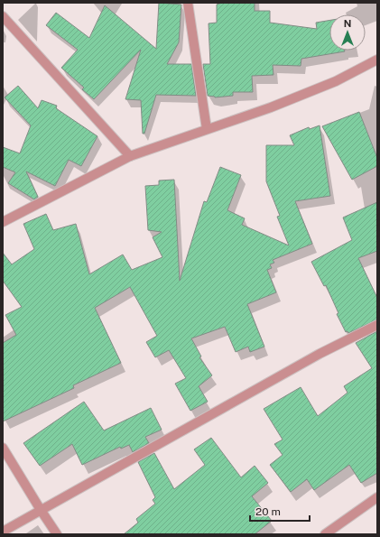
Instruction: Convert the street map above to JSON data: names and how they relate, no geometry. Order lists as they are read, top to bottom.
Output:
{
  "scale_bar": "20 m",
  "north": "top"
}
